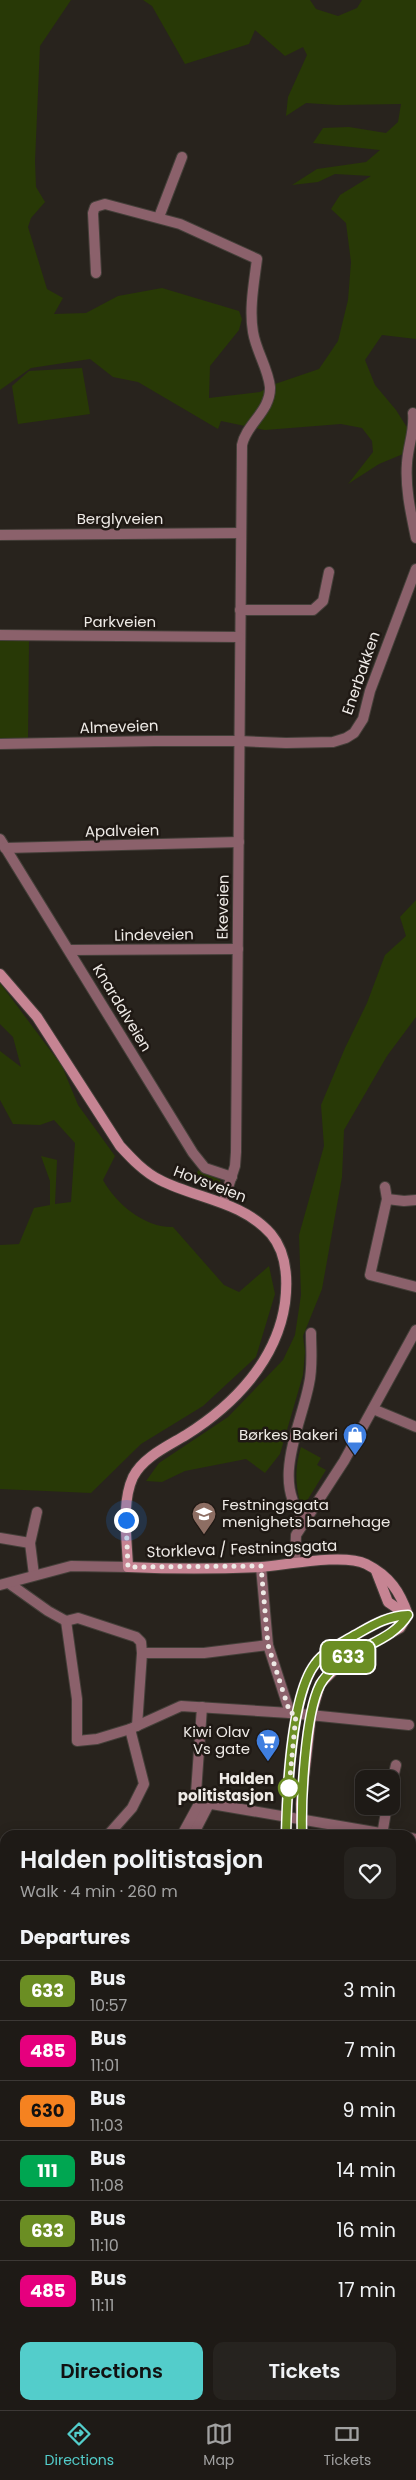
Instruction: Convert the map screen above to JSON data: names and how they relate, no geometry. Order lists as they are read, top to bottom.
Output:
{
  "streets": {
    "street": [
      "Berglyveien",
      "Parkveien",
      "Enerbakken",
      "Almeveien",
      "Apalveien",
      "Ekeveien",
      "Lindeveien",
      "Knardalveien",
      "Hovsveien",
      "Storkleva / Festningsgata"
    ]
  },
  "crossings": [
    ["Berglyveien", "Ekeveien"],
    ["Parkveien", "Ekeveien"],
    ["Enerbakken", "Almeveien"],
    ["Enerbakken", "Ekeveien"],
    ["Almeveien", "Ekeveien"],
    ["Apalveien", "Ekeveien"],
    ["Apalveien", "Knardalveien"],
    ["Ekeveien", "Lindeveien"],
    ["Ekeveien", "Knardalveien"],
    ["Ekeveien", "Hovsveien"],
    ["Lindeveien", "Knardalveien"],
    ["Hovsveien", "Storkleva / Festningsgata"]
  ],
  "places": {
    "shop": ["Børkes Bakeri"],
    "school or university": ["Festningsgata menighets barnehage"],
    "supermarket": ["Kiwi Olav Vs gate"],
    "other": ["Halden politistasjon"]
  },
  "lines": ["bus line 633"],
  "page": {
    "on_map": "633",
    "heading": [
      ["Halden politistasjon", "Walk · 4 min · 260 m"],
      "Departures"
    ],
    "list": [
      {
        "mark": "633",
        "name": "Bus",
        "note": "10:57",
        "value": "3 min"
      },
      {
        "mark": "485",
        "name": "Bus",
        "note": "11:01",
        "value": "7 min"
      },
      {
        "mark": "630",
        "name": "Bus",
        "note": "11:03",
        "value": "9 min"
      },
      {
        "mark": "111",
        "name": "Bus",
        "note": "11:08",
        "value": "14 min"
      },
      {
        "mark": "633",
        "name": "Bus",
        "note": "11:10",
        "value": "16 min"
      },
      {
        "mark": "485",
        "name": "Bus",
        "note": "11:11",
        "value": "17 min"
      }
    ],
    "buttons": ["Directions", "Tickets"],
    "tabs": ["Directions", "Map", "Tickets"]
  }
}
